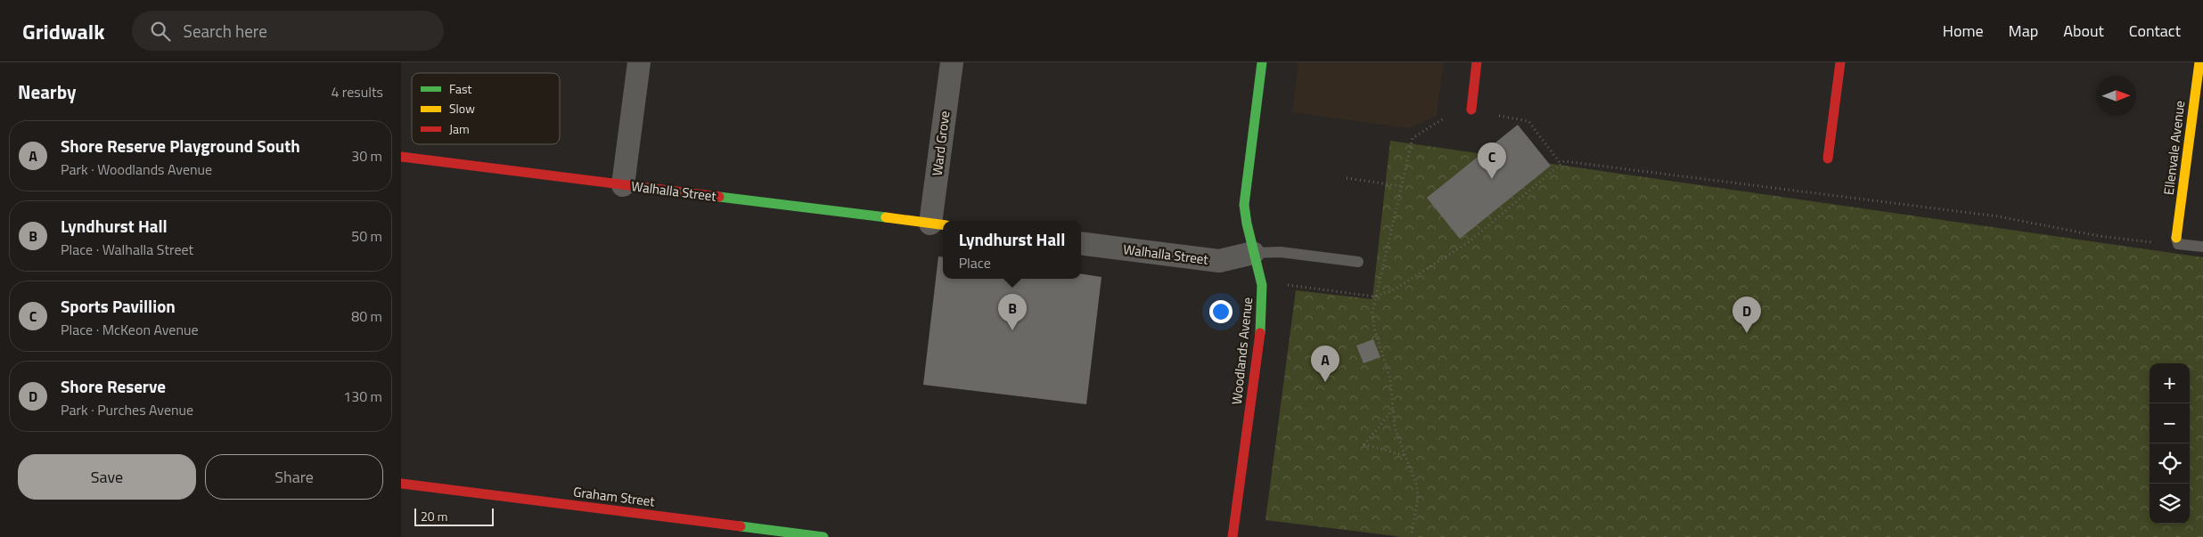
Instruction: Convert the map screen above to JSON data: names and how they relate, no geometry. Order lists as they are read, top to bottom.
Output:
{
  "streets": {
    "street": [
      "Ward Grove",
      "Ellenvale Avenue",
      "Walhalla Street",
      "Woodlands Avenue",
      "Graham Street"
    ]
  },
  "crossings": [
    ["Ward Grove", "Walhalla Street"],
    ["Walhalla Street", "Woodlands Avenue"]
  ],
  "legend": ["Fast", "Slow", "Jam"],
  "scale_bar": "20 m",
  "north": "right",
  "page": {
    "header": "Gridwalk",
    "search": "Search here",
    "nav": [
      "Home",
      "Map",
      "About",
      "Contact"
    ],
    "heading": ["Nearby", "4 results"],
    "list": [
      {
        "mark": "A",
        "name": "Shore Reserve Playground South",
        "note": "Park · Woodlands Avenue",
        "value": "30 m"
      },
      {
        "mark": "B",
        "name": "Lyndhurst Hall",
        "note": "Place · Walhalla Street",
        "value": "50 m"
      },
      {
        "mark": "C",
        "name": "Sports Pavillion",
        "note": "Place · McKeon Avenue",
        "value": "80 m"
      },
      {
        "mark": "D",
        "name": "Shore Reserve",
        "note": "Park · Purches Avenue",
        "value": "130 m"
      }
    ],
    "pins": [
      "C",
      "B",
      "D",
      "A"
    ],
    "popup": ["Lyndhurst Hall", "Place"],
    "map_buttons": ["+", "−"],
    "buttons": ["Save", "Share"],
    "scale": "20 m"
  }
}
